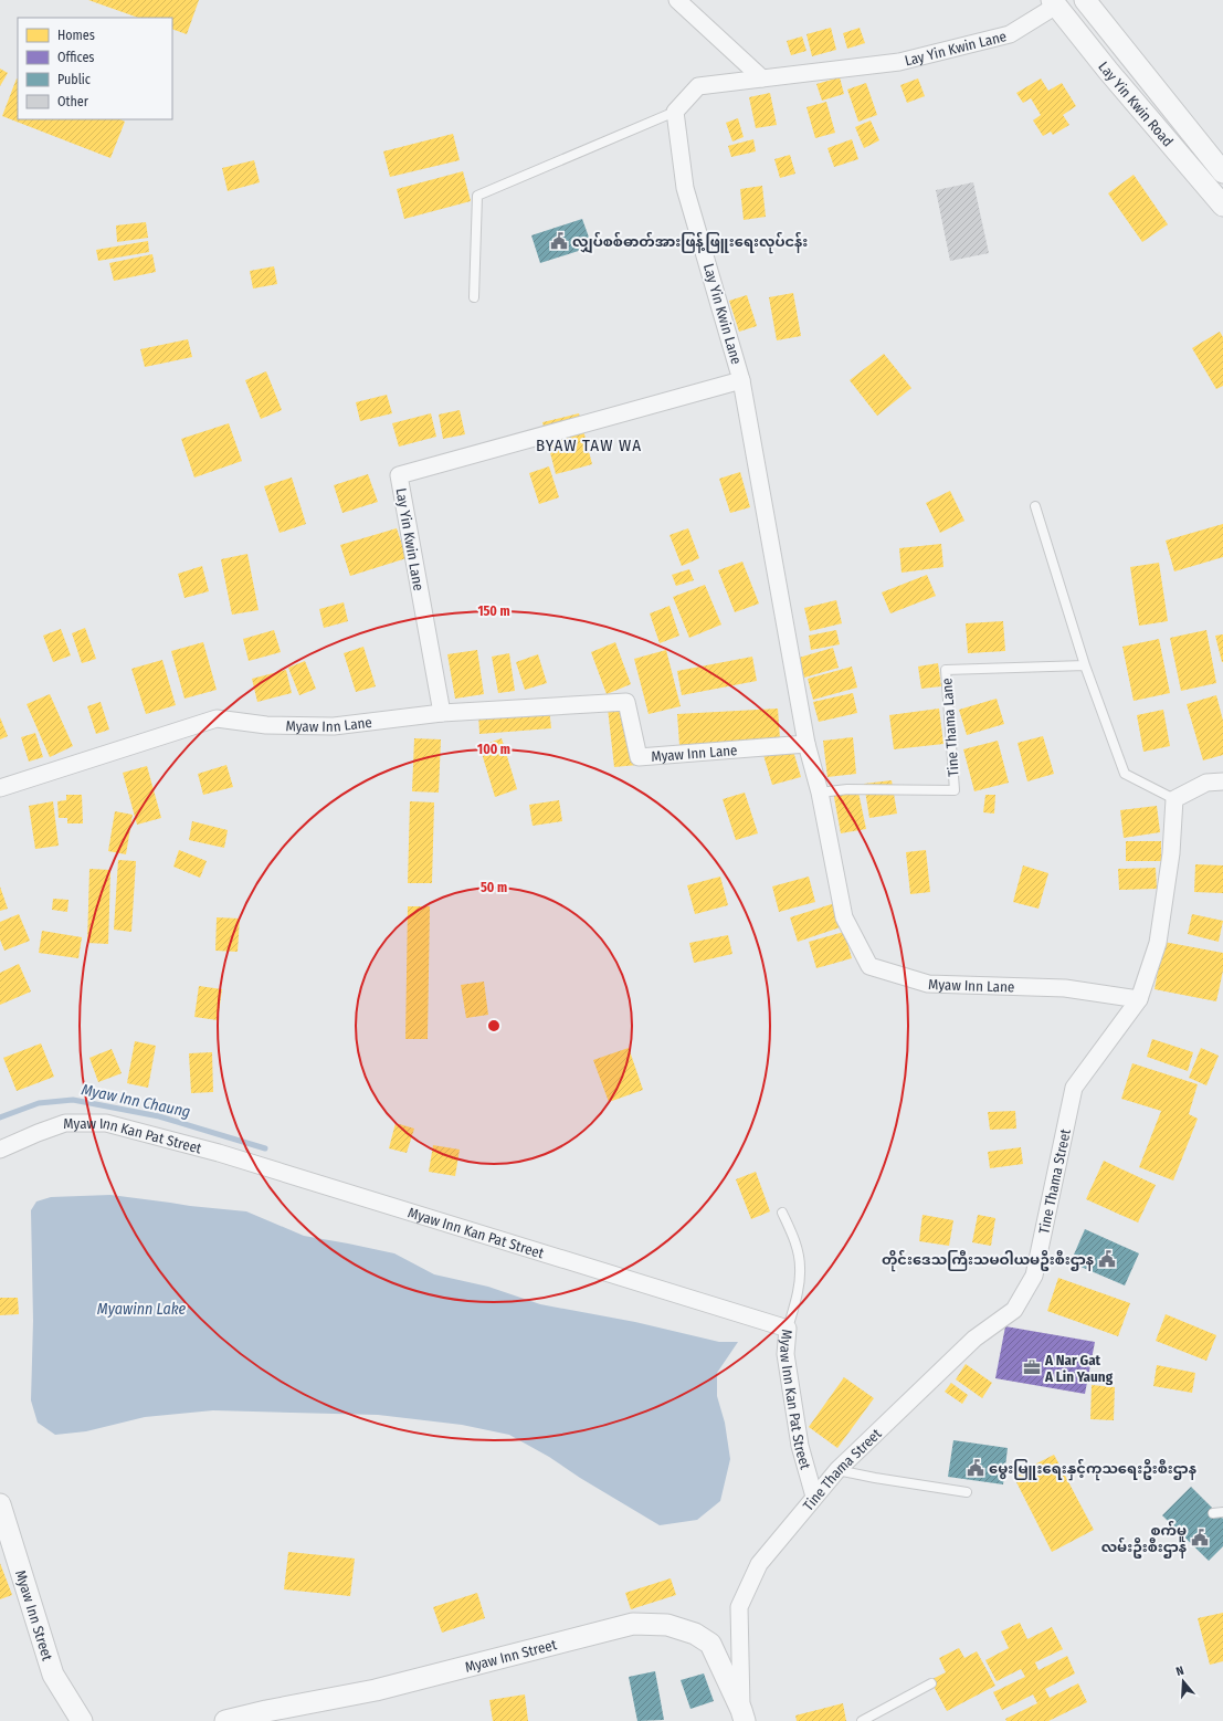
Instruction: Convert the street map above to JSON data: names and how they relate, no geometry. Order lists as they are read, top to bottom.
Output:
{
  "streets": {
    "street": [
      "Lay Yin Kwin Lane",
      "Lay Yin Kwin Road",
      "Myaw Inn Lane",
      "Myaw Inn Kan Pat Street",
      "Tine Thama Street",
      "Myaw Inn Street"
    ],
    "lane": ["Tine Thama Lane"]
  },
  "crossings": [
    ["Lay Yin Kwin Lane", "Lay Yin Kwin Road"],
    ["Lay Yin Kwin Lane", "Myaw Inn Lane"],
    ["Myaw Inn Lane", "Tine Thama Lane"],
    ["Myaw Inn Lane", "Tine Thama Street"],
    ["Myaw Inn Kan Pat Street", "Tine Thama Street"],
    ["Tine Thama Street", "Myaw Inn Street"]
  ],
  "districts": ["BYAW TAW WA"],
  "water": ["Myaw Inn Chaung", "Myawinn Lake"],
  "places": {
    "public building": [
      "လျှပ်စစ်ဓာတ်အားဖြန့်ဖြူးရေးလုပ်ငန်း",
      "တိုင်းဒေသကြီးသမဝါယမဦးစီးဌာန",
      "မွေးမြူးရေးနှင့်ကုသရေးဦးစီးဌာန",
      "စက်မူ လမ်းဦးစီးဌာန"
    ],
    "office": ["A Nar Gat A Lin Yaung"]
  },
  "legend": [
    "Homes",
    "Offices",
    "Public",
    "Other"
  ],
  "north": "top",
  "rings": ["150 m", "100 m", "50 m"]
}
